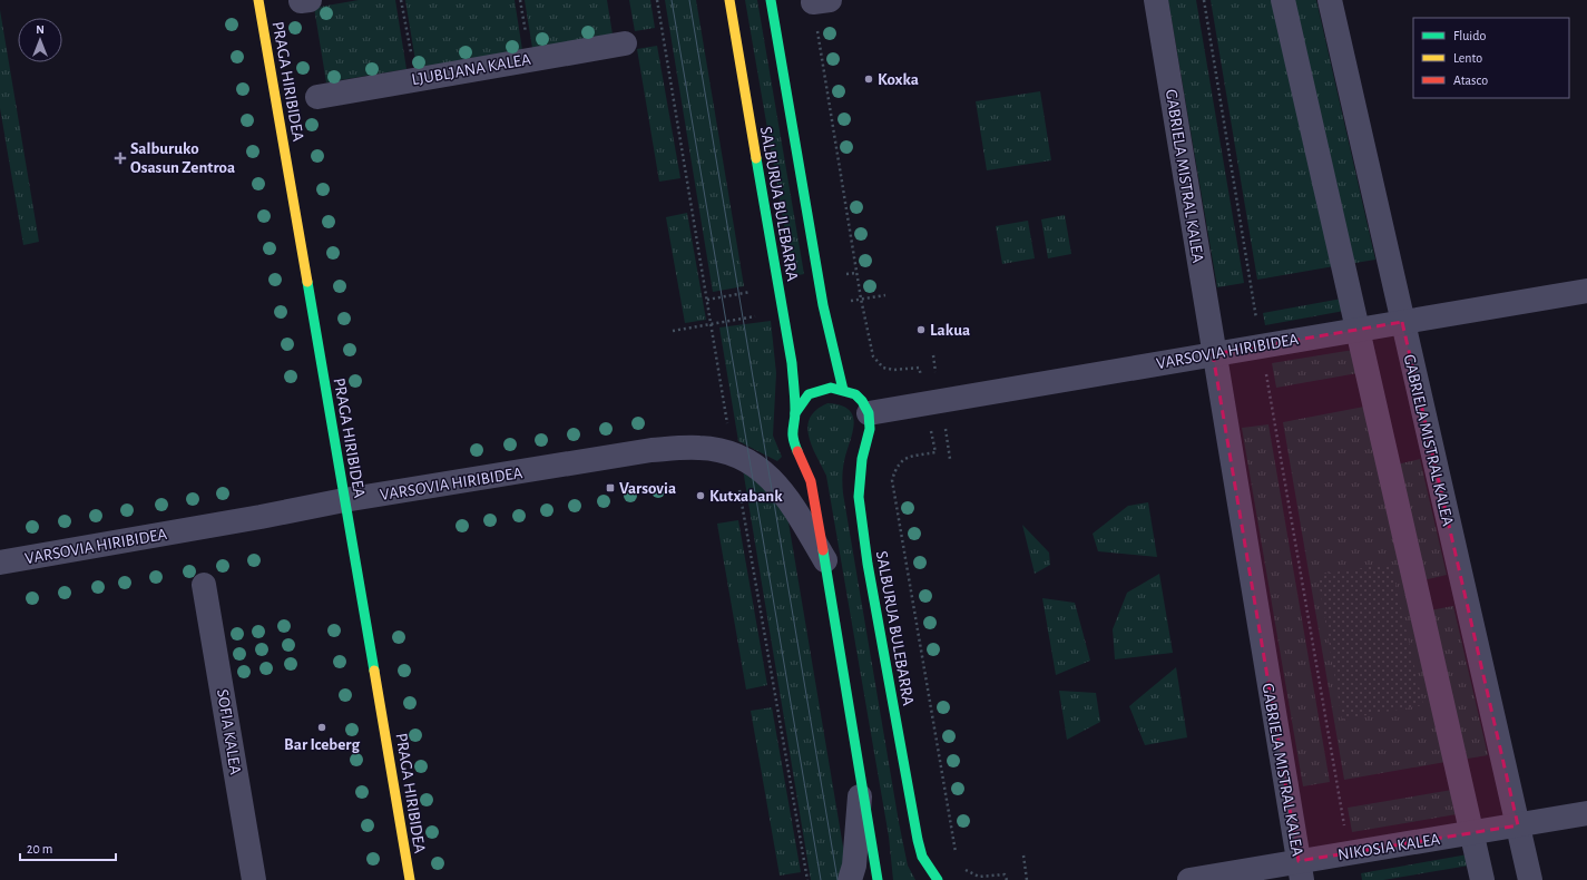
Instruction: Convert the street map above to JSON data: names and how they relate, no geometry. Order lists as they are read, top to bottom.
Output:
{
  "streets": {
    "main road": ["PRAGA HIRIBIDEA", "SALBURUA BULEBARRA"],
    "street": [
      "LJUBLJANA KALEA",
      "GABRIELA MISTRAL KALEA",
      "VARSOVIA HIRIBIDEA",
      "SOFIA KALEA",
      "NIKOSIA KALEA"
    ]
  },
  "crossings": [
    ["PRAGA HIRIBIDEA", "VARSOVIA HIRIBIDEA"],
    ["GABRIELA MISTRAL KALEA", "VARSOVIA HIRIBIDEA"],
    ["GABRIELA MISTRAL KALEA", "NIKOSIA KALEA"],
    ["SALBURUA BULEBARRA", "VARSOVIA HIRIBIDEA"]
  ],
  "places": {
    "other": [
      "Koxka",
      "Lakua",
      "Kutxabank",
      "Bar Iceberg"
    ],
    "health": ["Salburuko Osasun Zentroa"],
    "transit": ["Varsovia"]
  },
  "legend": ["Fluido", "Lento", "Atasco"],
  "scale_bar": "20 m",
  "north": "top"
}
